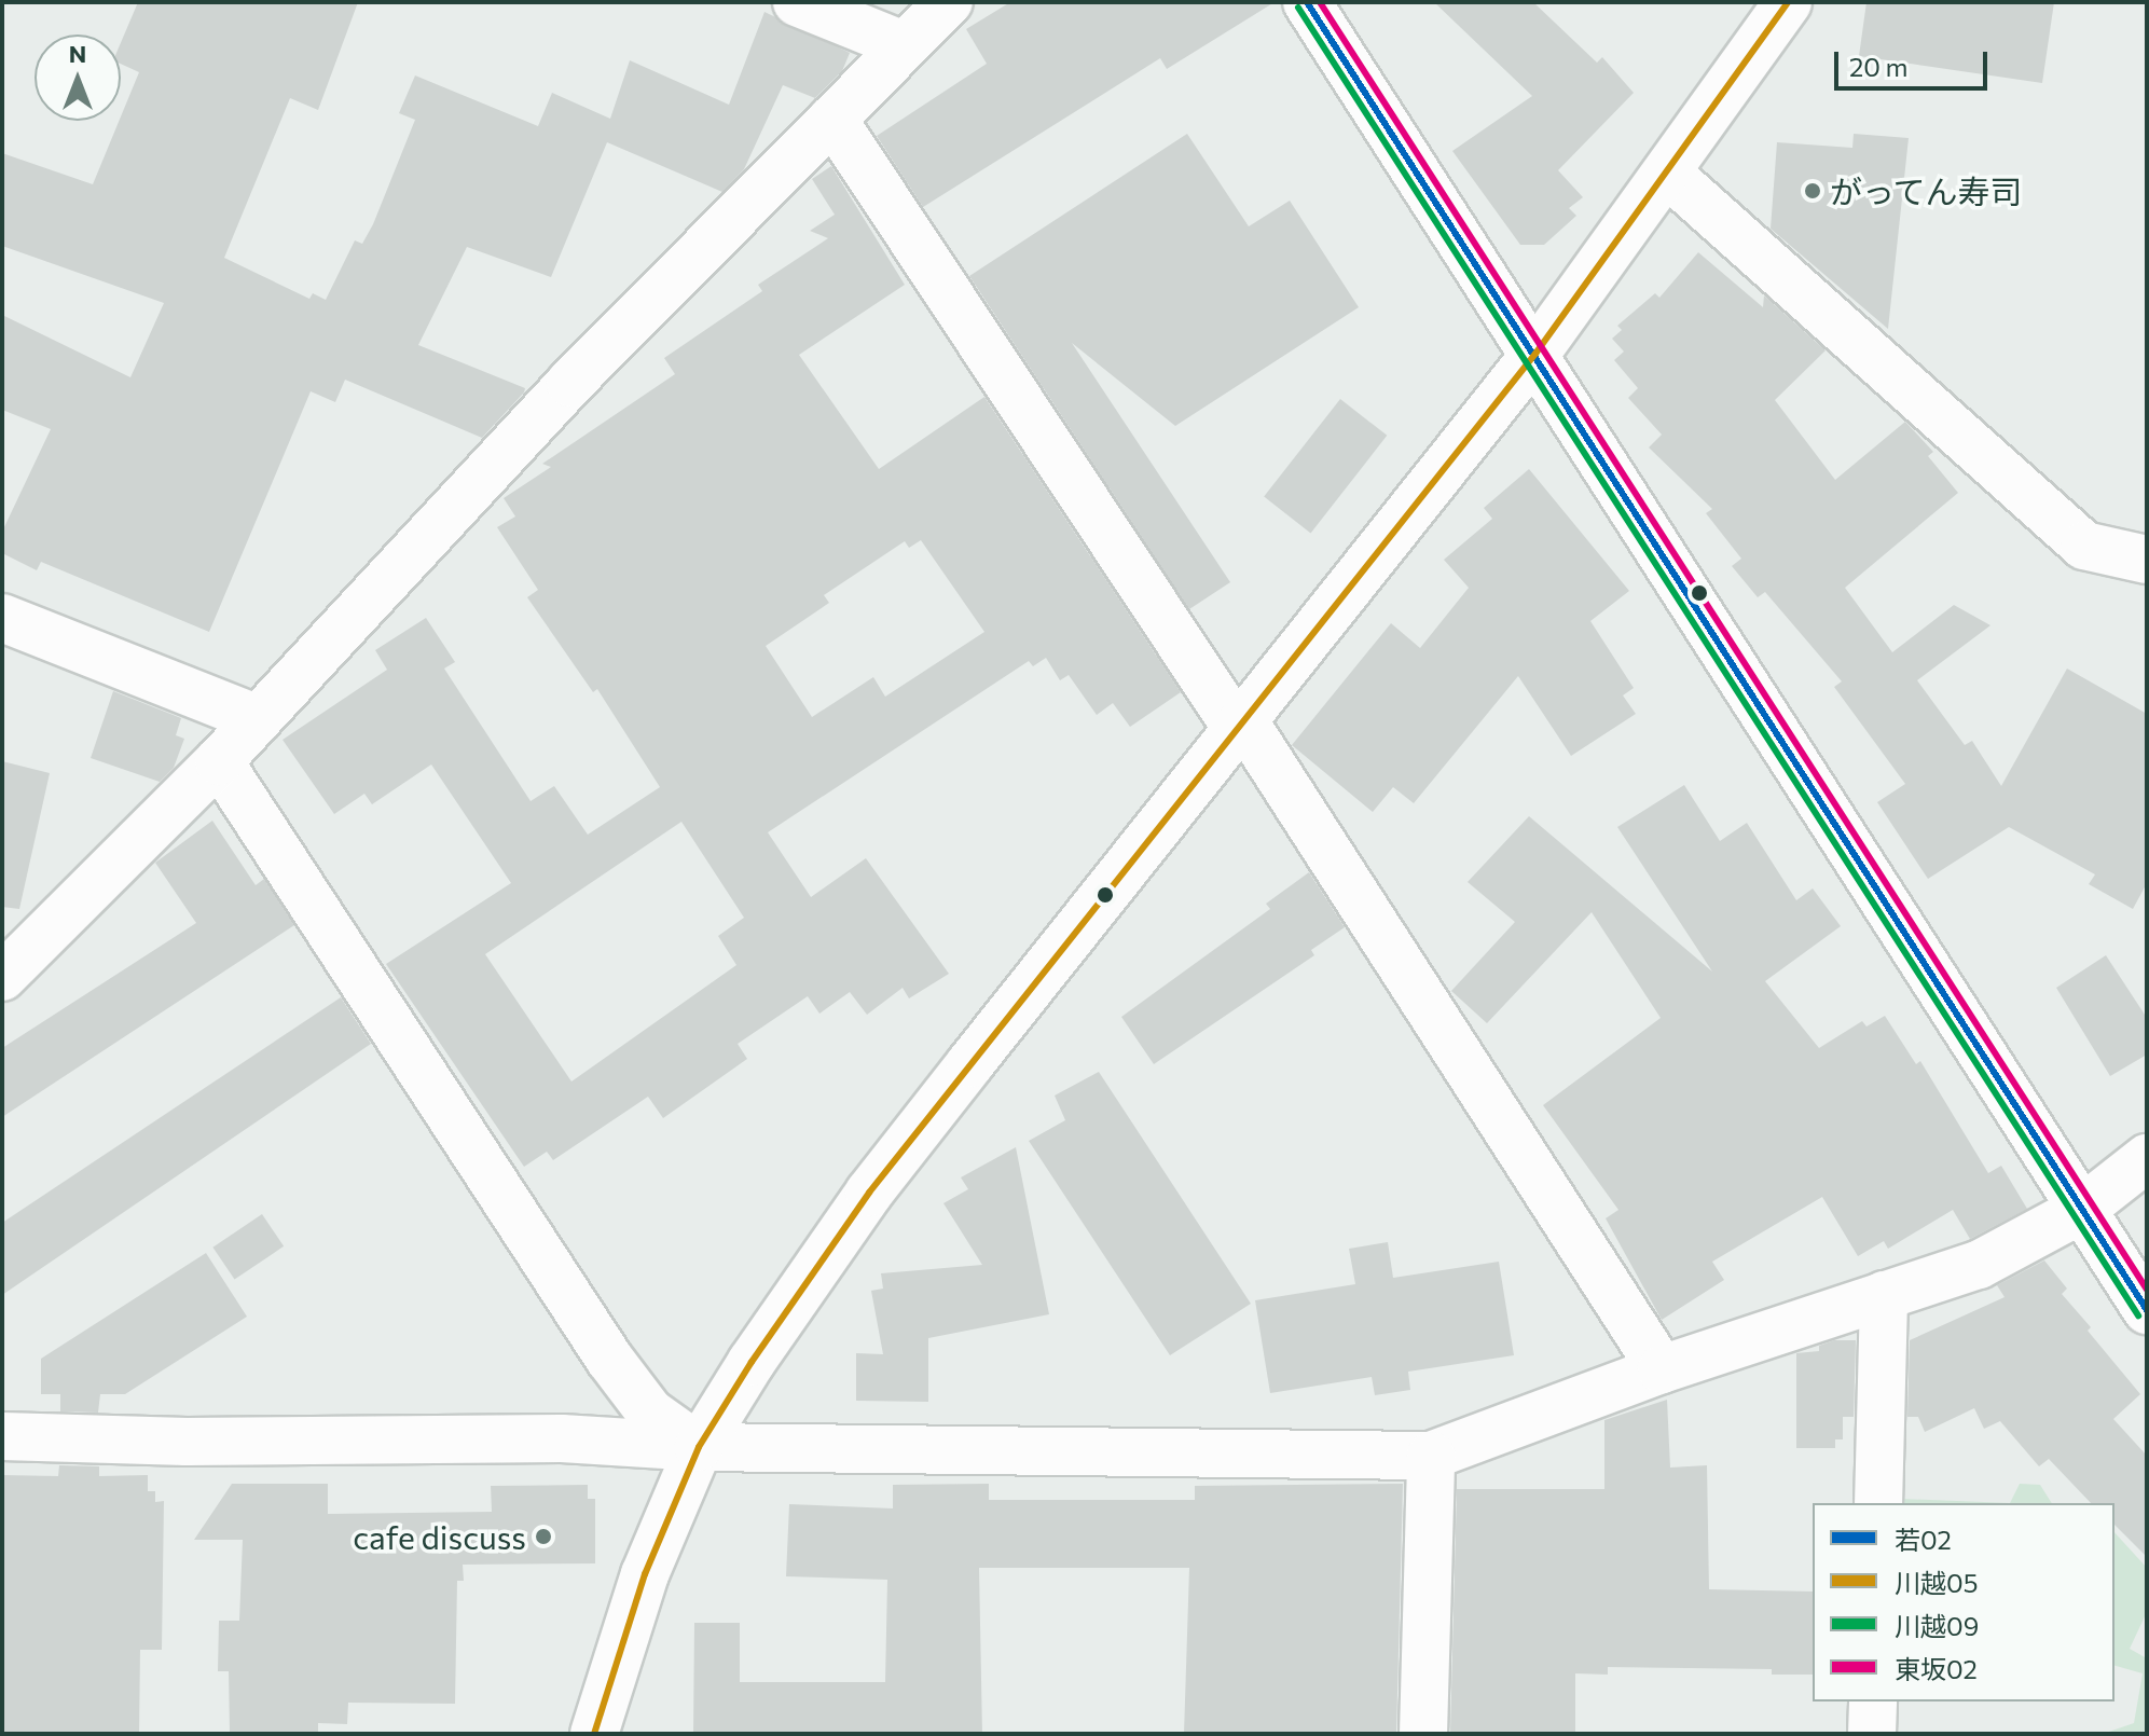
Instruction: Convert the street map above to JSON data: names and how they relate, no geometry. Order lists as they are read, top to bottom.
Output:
{
  "places": ["がってん寿司", "cafe discuss"],
  "lines": [
    "transit line 若02",
    "transit line 川越05",
    "transit line 東坂02",
    "transit line 川越09"
  ],
  "legend": [
    "若02",
    "川越05",
    "川越09",
    "東坂02"
  ],
  "scale_bar": "20 m",
  "north": "top"
}
